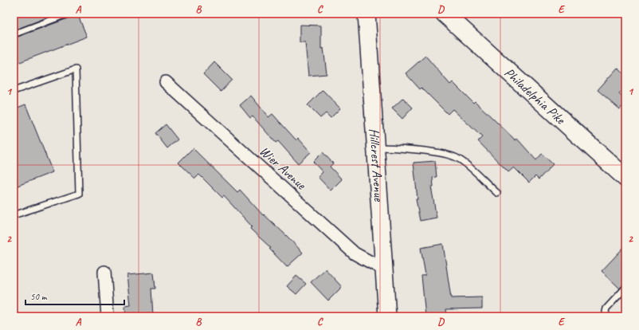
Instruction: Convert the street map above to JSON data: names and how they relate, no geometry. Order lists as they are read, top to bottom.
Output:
{
  "streets": {
    "main road": ["Philadelphia Pike"],
    "street": ["Hillcrest Avenue", "Wier Avenue"]
  },
  "crossings": [
    ["Hillcrest Avenue", "Wier Avenue"]
  ],
  "scale_bar": "50 m",
  "grid": {
    "columns": [
      "A",
      "B",
      "C",
      "D",
      "E"
    ],
    "rows": ["1", "2"]
  }
}
